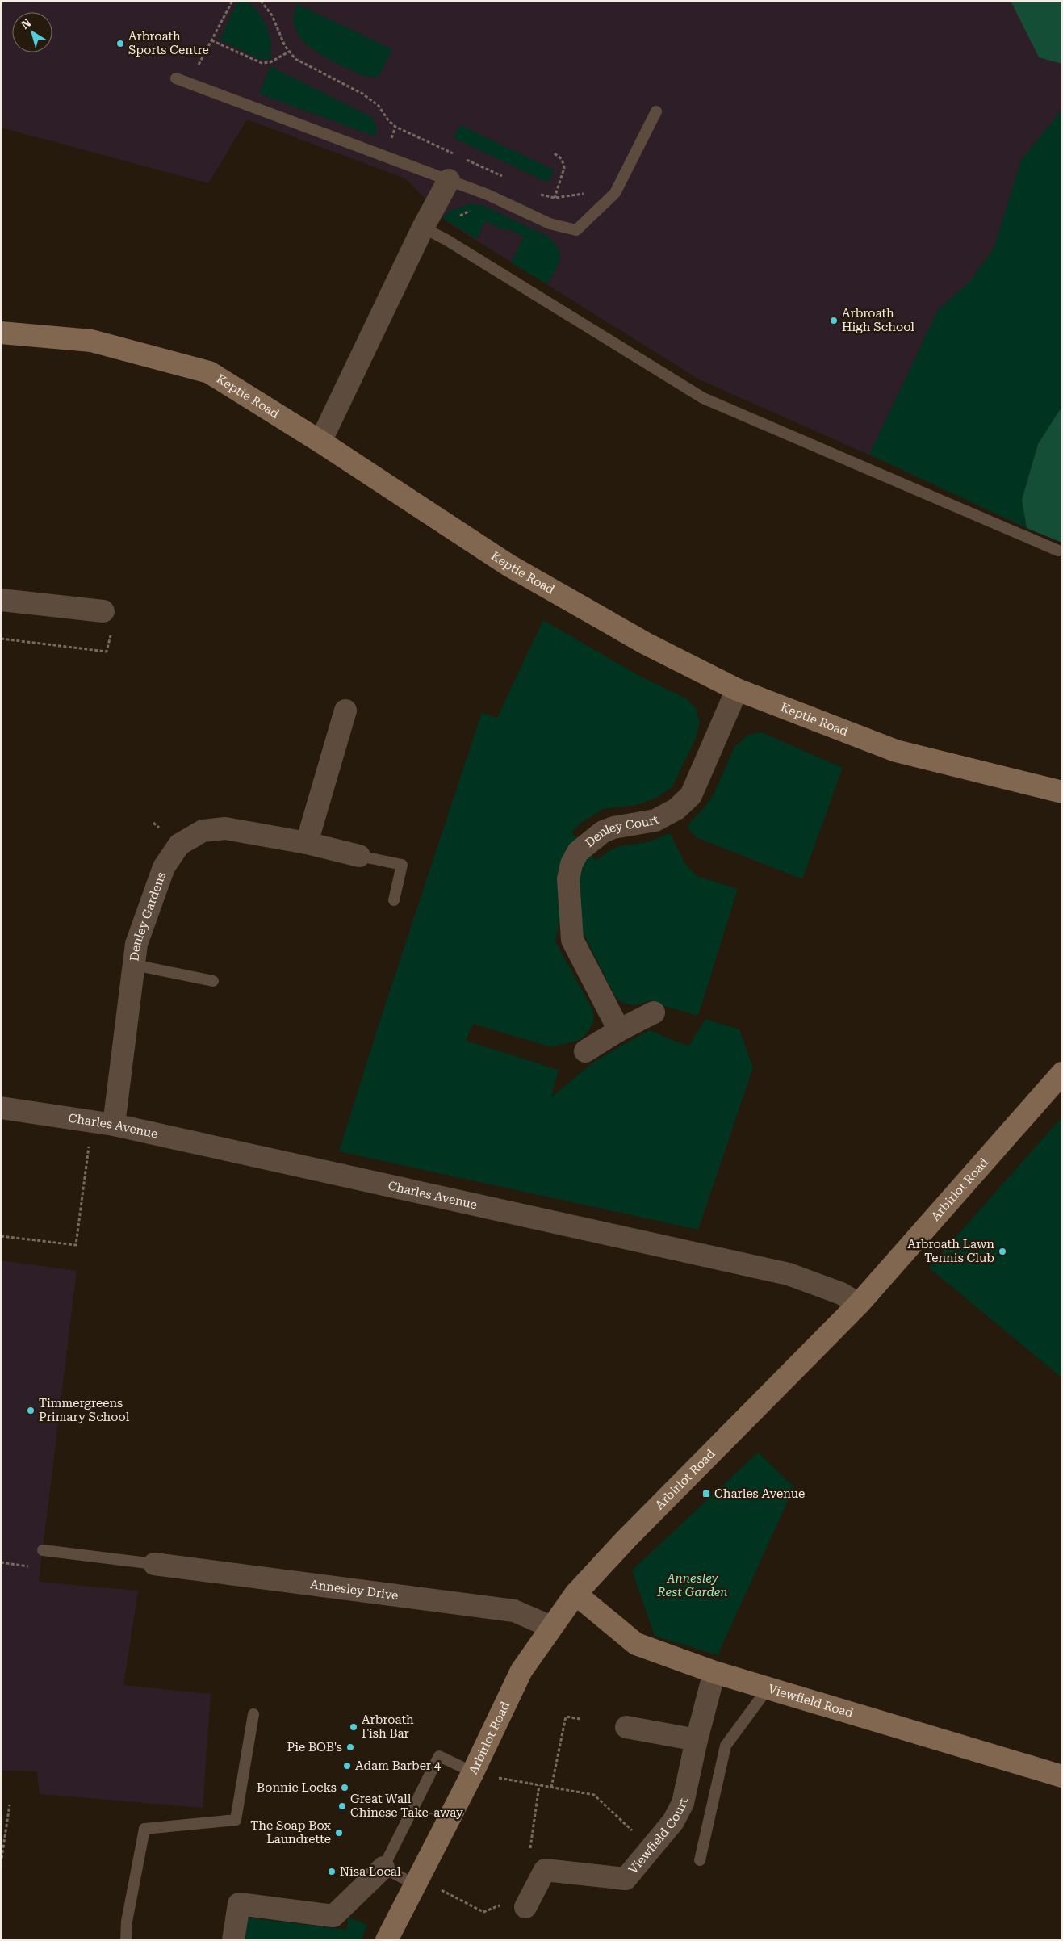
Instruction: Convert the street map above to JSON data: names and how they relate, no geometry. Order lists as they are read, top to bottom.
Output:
{
  "streets": {
    "main road": ["Keptie Road", "Arbirlot Road", "Viewfield Road"],
    "street": [
      "Denley Court",
      "Denley Gardens",
      "Charles Avenue",
      "Annesley Drive",
      "Viewfield Court"
    ]
  },
  "crossings": [
    ["Keptie Road", "Denley Court"],
    ["Denley Gardens", "Charles Avenue"],
    ["Charles Avenue", "Arbirlot Road"],
    ["Arbirlot Road", "Annesley Drive"],
    ["Arbirlot Road", "Viewfield Road"],
    ["Viewfield Road", "Viewfield Court"]
  ],
  "parks": ["Annesley Rest Garden"],
  "places": {
    "other": [
      "Arbroath Sports Centre",
      "Arbroath High School",
      "Arbroath Lawn Tennis Club",
      "Timmergreens Primary School",
      "Arbroath Fish Bar",
      "Pie BOB's",
      "Adam Barber 4",
      "Bonnie Locks",
      "Great Wall Chinese Take-away",
      "The Soap Box Laundrette",
      "Nisa Local"
    ],
    "transit": ["Charles Avenue"]
  },
  "north": "top left"
}
